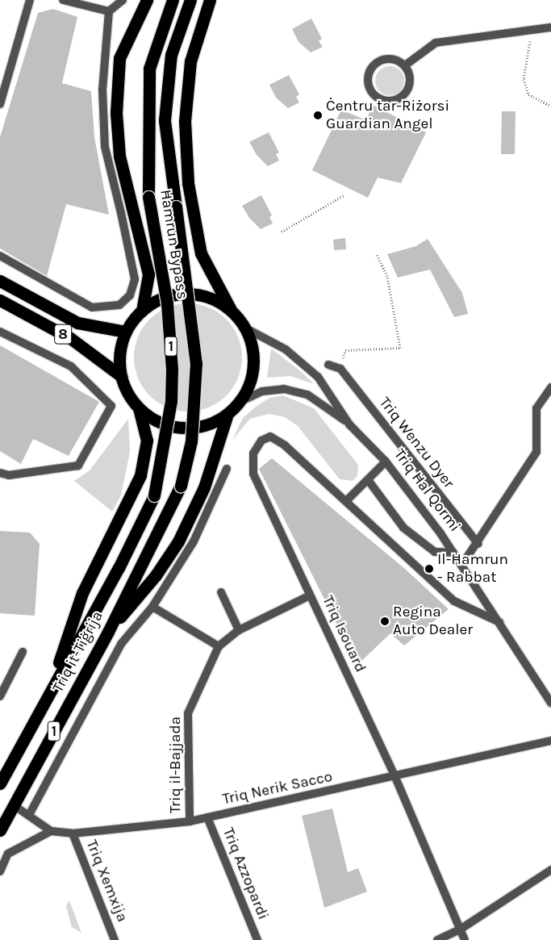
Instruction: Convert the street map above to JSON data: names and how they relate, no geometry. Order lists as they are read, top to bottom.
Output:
{
  "streets": {
    "highway": [
      "Ħamrun Bypass",
      "8",
      "1",
      "Triq it-Tiġrija"
    ],
    "street": [
      "Triq Wenzu Dyer",
      "Triq Ħal Qormi",
      "Triq Isouard",
      "Triq il-Bajjada",
      "Triq Nerik Sacco",
      "Triq Azzopardi",
      "Triq Xemxija"
    ]
  },
  "crossings": [
    ["Ħamrun Bypass", "8"],
    ["Ħamrun Bypass", "Triq Ħal Qormi"],
    ["Ħamrun Bypass", "Triq it-Tiġrija"],
    ["8", "Triq Ħal Qormi"],
    ["Triq Ħal Qormi", "Triq Isouard"],
    ["Triq Isouard", "Triq Nerik Sacco"],
    ["Triq il-Bajjada", "Triq Nerik Sacco"],
    ["Triq Nerik Sacco", "Triq Azzopardi"],
    ["Triq Nerik Sacco", "Triq Xemxija"]
  ],
  "places": ["Ċentru tar-Riżorsi Guardian Angel", "Il-Ħamrun - Rabbat", "Regina Auto Dealer"]
}
